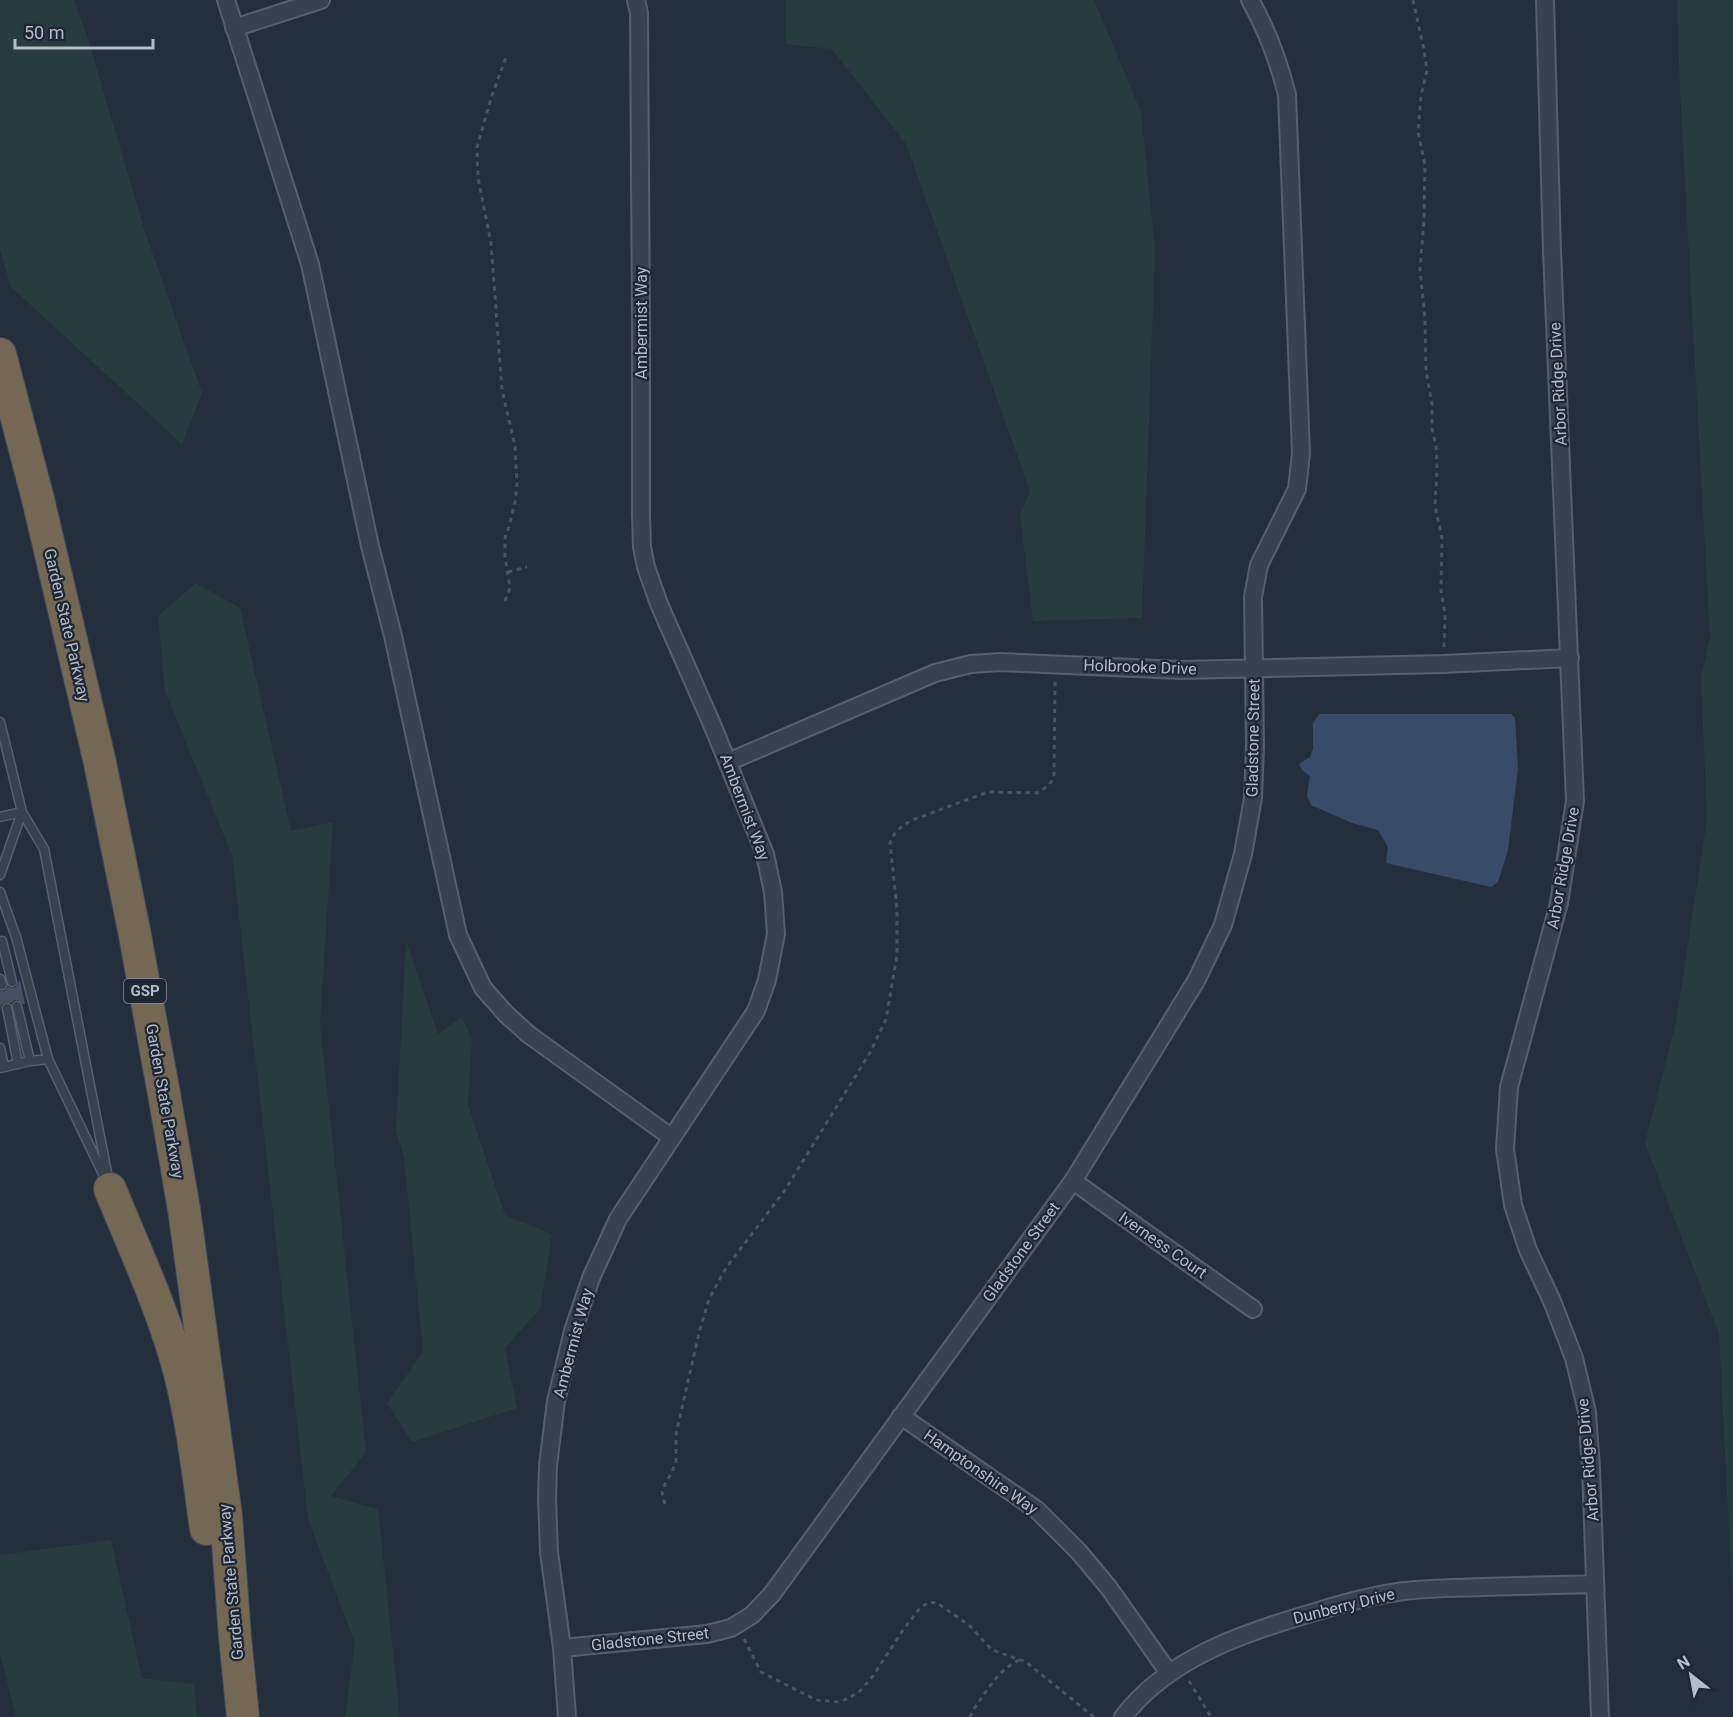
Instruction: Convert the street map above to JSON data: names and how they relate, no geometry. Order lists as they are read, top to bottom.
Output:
{
  "streets": {
    "highway": ["Garden State Parkway", "GSP"],
    "street": [
      "Ambermist Way",
      "Arbor Ridge Drive",
      "Holbrooke Drive",
      "Gladstone Street",
      "Iverness Court",
      "Hamptonshire Way",
      "Dunberry Drive"
    ]
  },
  "crossings": [
    ["Ambermist Way", "Holbrooke Drive"],
    ["Ambermist Way", "Gladstone Street"],
    ["Arbor Ridge Drive", "Holbrooke Drive"],
    ["Arbor Ridge Drive", "Dunberry Drive"],
    ["Holbrooke Drive", "Gladstone Street"],
    ["Gladstone Street", "Iverness Court"],
    ["Gladstone Street", "Hamptonshire Way"],
    ["Hamptonshire Way", "Dunberry Drive"]
  ],
  "scale_bar": "50 m",
  "north": "top left"
}
